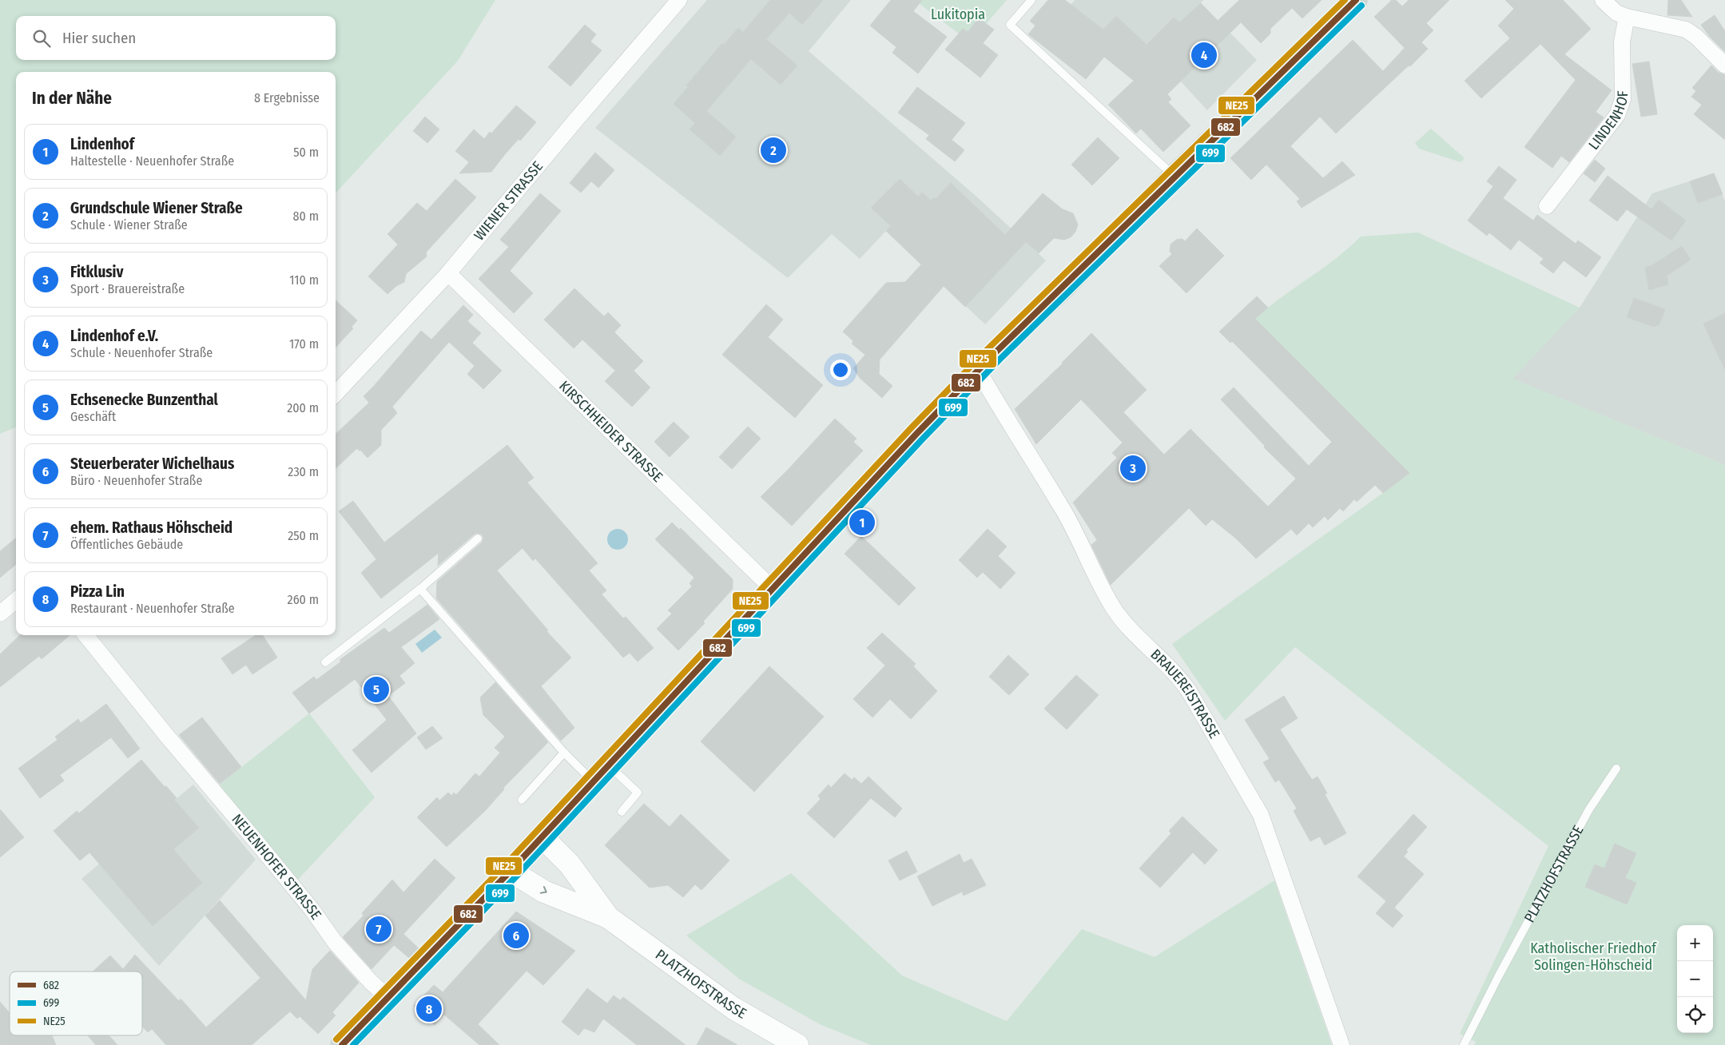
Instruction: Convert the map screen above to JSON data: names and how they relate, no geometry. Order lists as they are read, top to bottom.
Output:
{
  "streets": {
    "main road": ["PLATZHOFSTRASSE"],
    "street": [
      "LINDENHOF",
      "WIENER STRASSE",
      "KIRSCHHEIDER STRASSE",
      "BRAUEREISTRASSE",
      "NEUENHOFER STRASSE"
    ]
  },
  "crossings": [
    ["WIENER STRASSE", "KIRSCHHEIDER STRASSE"]
  ],
  "parks": ["Lukitopia", "Katholischer Friedhof Solingen-Höhscheid"],
  "lines": ["transit line 682", "transit line NE25", "transit line 699"],
  "legend": ["682", "699", "NE25"],
  "page": {
    "search": "Hier suchen",
    "pins": [
      "4",
      "2",
      "3",
      "1",
      "5",
      "7",
      "6",
      "8"
    ],
    "heading": ["In der Nähe", "8 Ergebnisse"],
    "list": [
      {
        "mark": "1",
        "name": "Lindenhof",
        "note": "Haltestelle · Neuenhofer Straße",
        "value": "50 m"
      },
      {
        "mark": "2",
        "name": "Grundschule Wiener Straße",
        "note": "Schule · Wiener Straße",
        "value": "80 m"
      },
      {
        "mark": "3",
        "name": "Fitklusiv",
        "note": "Sport · Brauereistraße",
        "value": "110 m"
      },
      {
        "mark": "4",
        "name": "Lindenhof e.V.",
        "note": "Schule · Neuenhofer Straße",
        "value": "170 m"
      },
      {
        "mark": "5",
        "name": "Echsenecke Bunzenthal",
        "note": "Geschäft",
        "value": "200 m"
      },
      {
        "mark": "6",
        "name": "Steuerberater Wichelhaus",
        "note": "Büro · Neuenhofer Straße",
        "value": "230 m"
      },
      {
        "mark": "7",
        "name": "ehem. Rathaus Höhscheid",
        "note": "Öffentliches Gebäude",
        "value": "250 m"
      },
      {
        "mark": "8",
        "name": "Pizza Lin",
        "note": "Restaurant · Neuenhofer Straße",
        "value": "260 m"
      }
    ],
    "map_buttons": ["+", "−"]
  }
}
